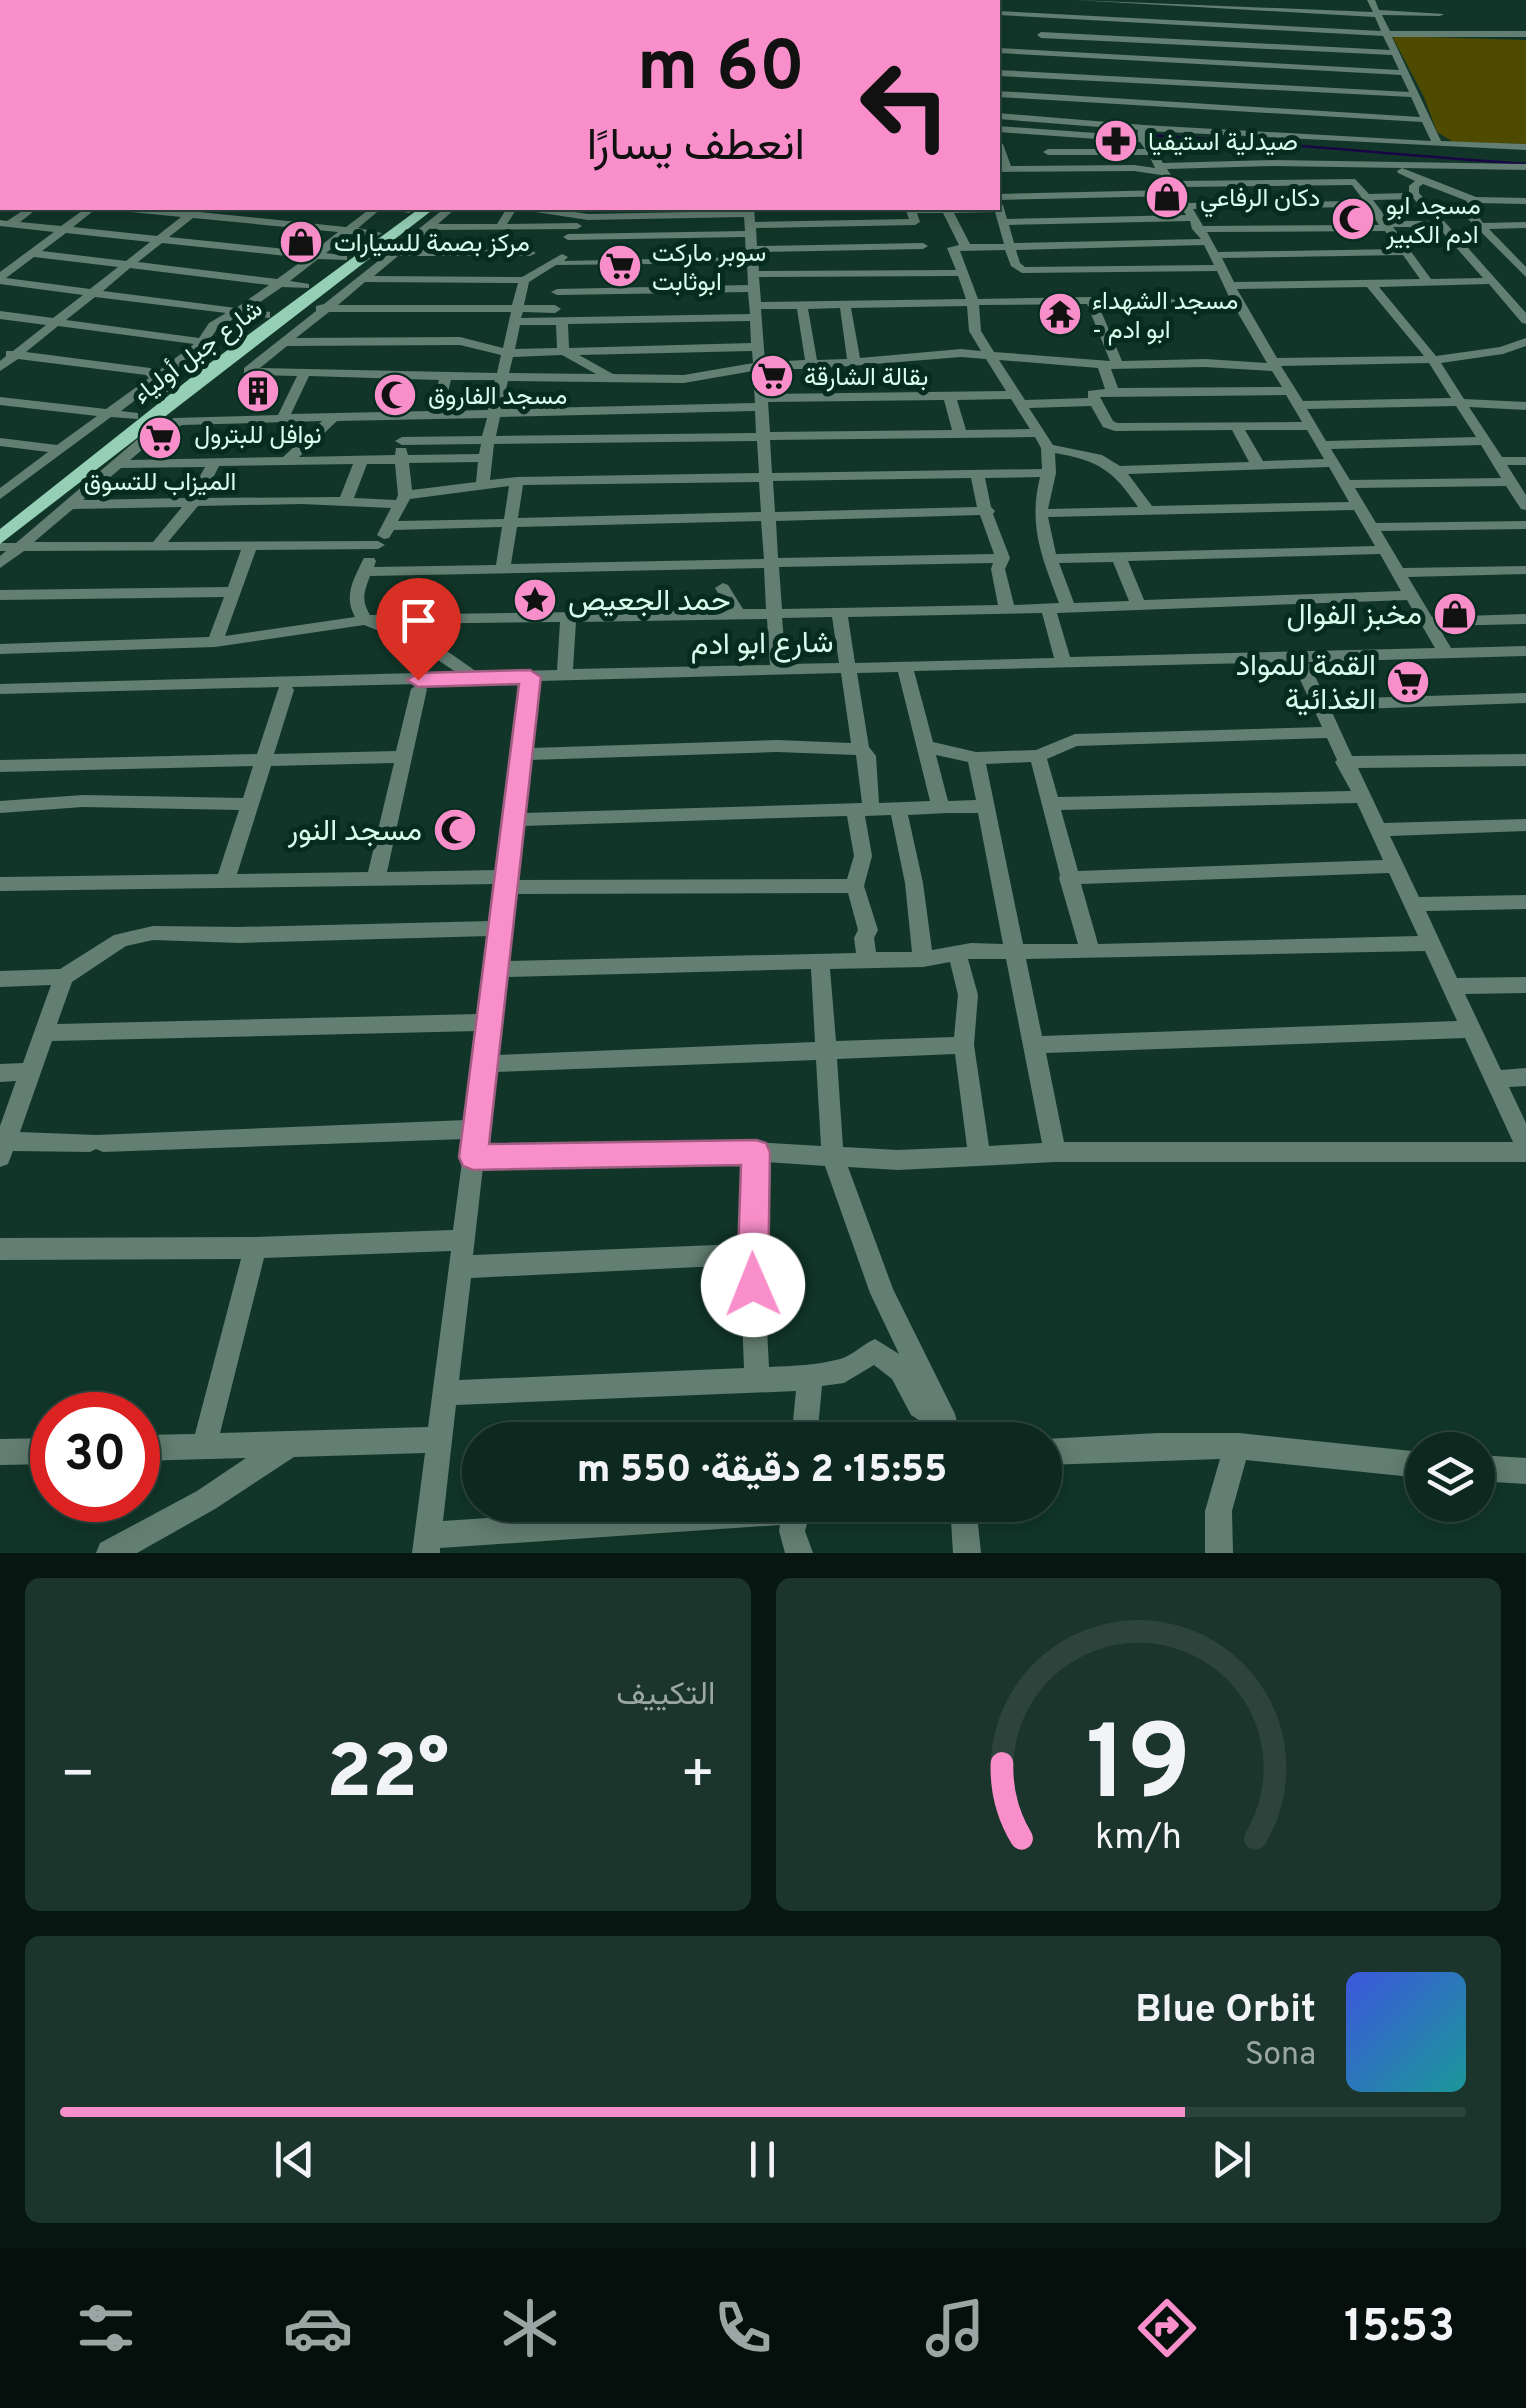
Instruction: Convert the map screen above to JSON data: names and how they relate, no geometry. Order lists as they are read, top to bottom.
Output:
{
  "streets": {
    "main road": ["شارع جبل أولياء"],
    "street": ["شارع ابو ادم"]
  },
  "places": {
    "pharmacy": ["صيدلية استيفيا"],
    "shop": ["دكان الرفاعي", "مركز بصمة للسيارات", "مخبز الفوال"],
    "mosque": ["مسجد ابو ادم الكبير", "مسجد الفاروق", "مسجد النور"],
    "supermarket": [
      "سوبر ماركت ابوثابت",
      "بقالة الشارقة",
      "الميزاب للتسوق",
      "القمة للمواد الغذائية"
    ],
    "temple": ["مسجد الشهداء - ابو ادم"],
    "building": ["نوافل للبترول"],
    "place": ["حمد الجعيص"]
  },
  "page": {
    "turn": ["60 m", "انعطف يسارًا"],
    "limit": "30",
    "trip": "15:55 · 2 دقيقة · 550 m",
    "tile": "التكييف",
    "heat": ["−", "22°", "+"],
    "song": ["Blue Orbit", "Sona"],
    "tabs": "15:53",
    "gauge": ["19", "km/h"]
  }
}
